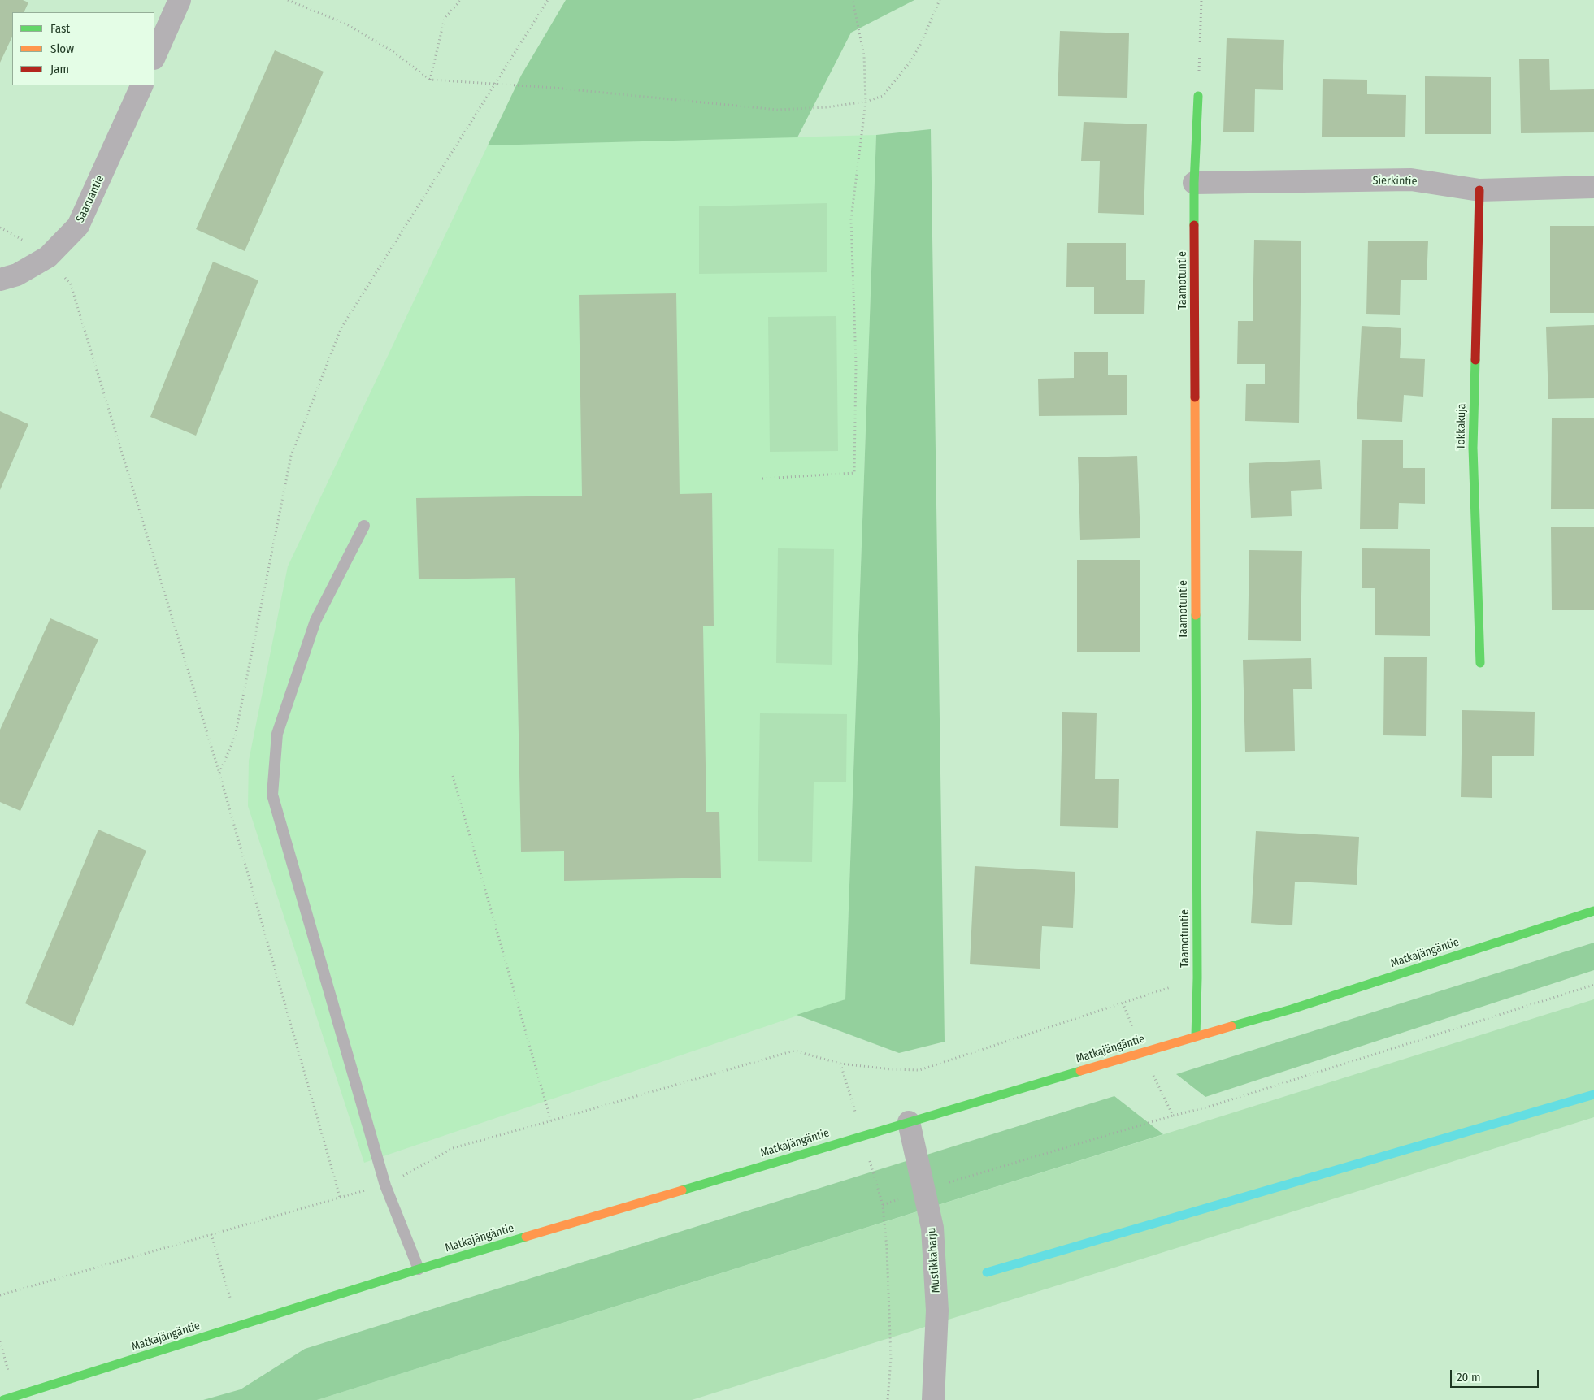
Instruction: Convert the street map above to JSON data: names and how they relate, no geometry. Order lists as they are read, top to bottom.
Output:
{
  "streets": {
    "street": [
      "Sierkintie",
      "Saaruantie",
      "Taamotuntie",
      "Tokkakuja",
      "Matkajängäntie",
      "Mustikkaharju"
    ]
  },
  "crossings": [
    ["Sierkintie", "Taamotuntie"],
    ["Sierkintie", "Tokkakuja"],
    ["Taamotuntie", "Matkajängäntie"],
    ["Matkajängäntie", "Mustikkaharju"]
  ],
  "legend": ["Fast", "Slow", "Jam"],
  "scale_bar": "20 m"
}
